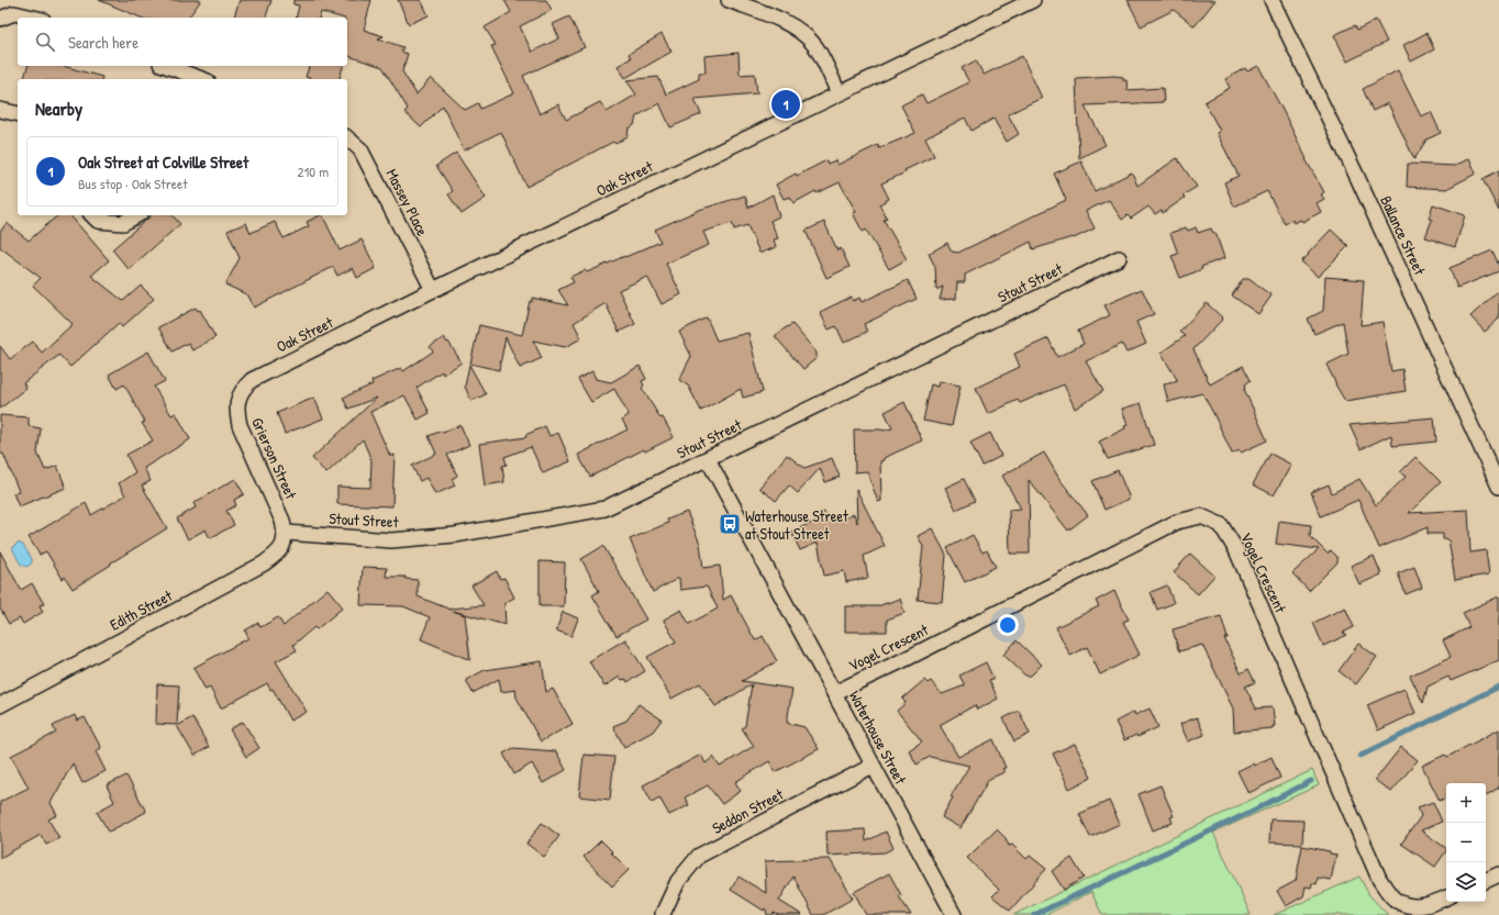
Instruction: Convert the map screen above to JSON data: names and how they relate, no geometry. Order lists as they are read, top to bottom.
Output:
{
  "streets": {
    "street": [
      "Oak Street",
      "Massey Place",
      "Ballance Street",
      "Stout Street",
      "Grierson Street",
      "Vogel Crescent",
      "Edith Street",
      "Waterhouse Street",
      "Seddon Street"
    ]
  },
  "crossings": [
    ["Oak Street", "Massey Place"],
    ["Oak Street", "Grierson Street"],
    ["Stout Street", "Grierson Street"],
    ["Stout Street", "Edith Street"],
    ["Stout Street", "Waterhouse Street"],
    ["Grierson Street", "Edith Street"],
    ["Vogel Crescent", "Waterhouse Street"],
    ["Waterhouse Street", "Seddon Street"]
  ],
  "places": {
    "bus stop": ["Waterhouse Street at Stout Street"]
  },
  "page": {
    "search": "Search here",
    "heading": "Nearby",
    "pins": "1",
    "list": [
      {
        "mark": "1",
        "name": "Oak Street at Colville Street",
        "note": "Bus stop · Oak Street",
        "value": "210 m"
      }
    ],
    "map_buttons": ["+", "−"]
  }
}
